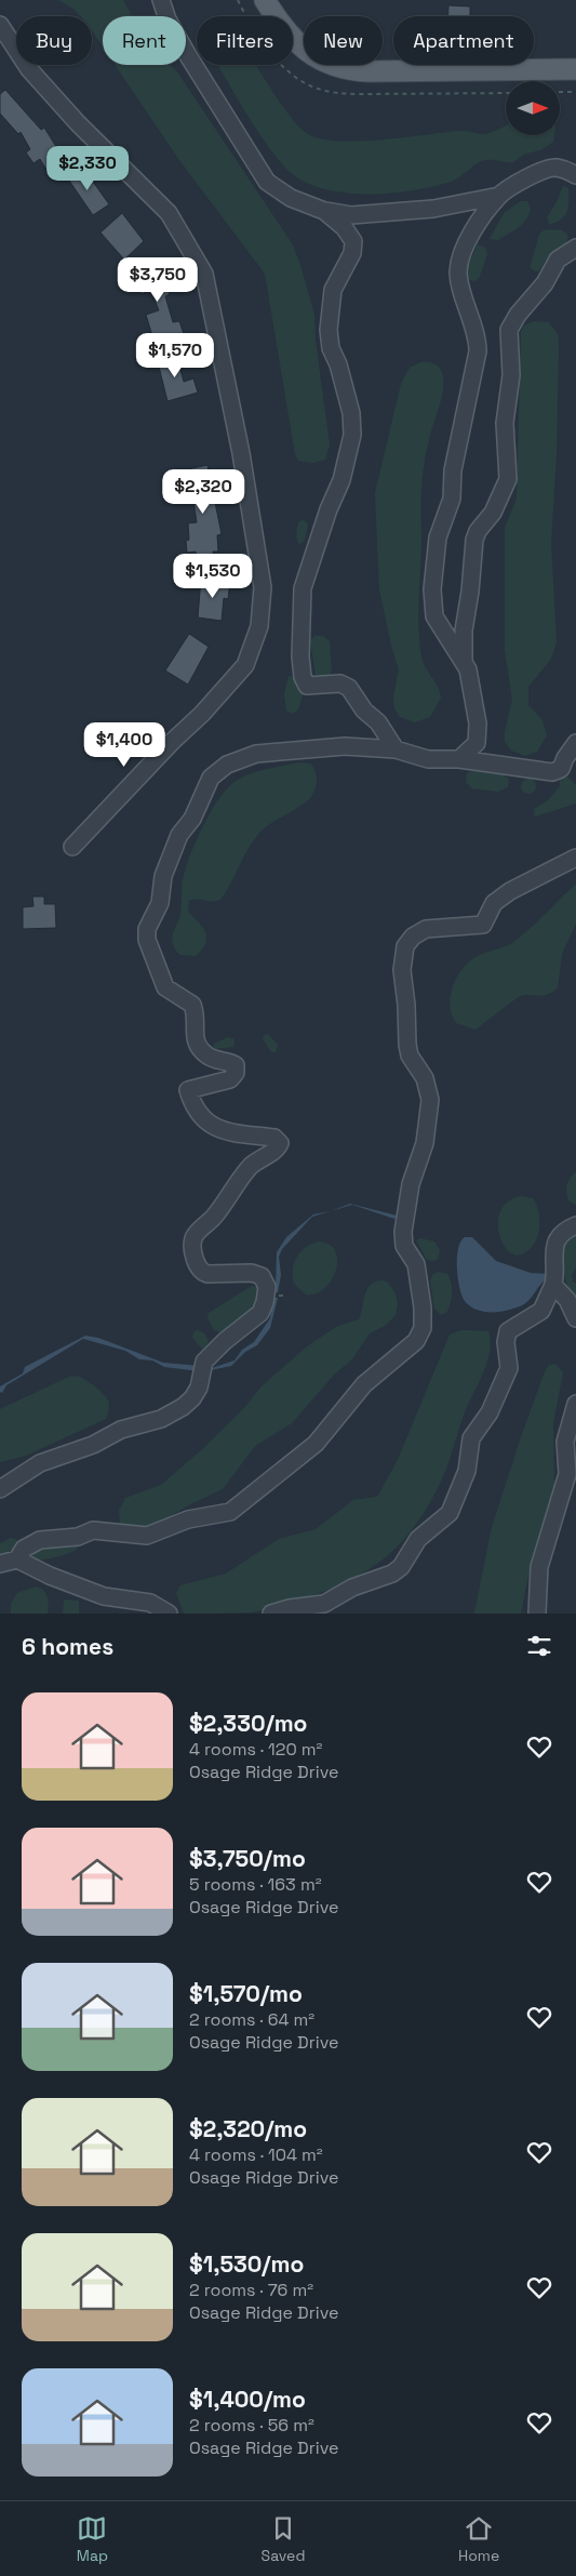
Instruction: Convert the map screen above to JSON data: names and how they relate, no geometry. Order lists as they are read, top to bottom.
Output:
{
  "north": "right",
  "page": {
    "chip": [
      "Buy",
      "Rent",
      "Filters",
      "New",
      "Apartment"
    ],
    "price": [
      "$2,330",
      "$3,750",
      "$1,570",
      "$2,320",
      "$1,530",
      "$1,400"
    ],
    "heading": "6 homes",
    "list": [
      {
        "name": "$2,330/mo",
        "note": "4 rooms · 120 m² · Osage Ridge Drive"
      },
      {
        "name": "$3,750/mo",
        "note": "5 rooms · 163 m² · Osage Ridge Drive"
      },
      {
        "name": "$1,570/mo",
        "note": "2 rooms · 64 m² · Osage Ridge Drive"
      },
      {
        "name": "$2,320/mo",
        "note": "4 rooms · 104 m² · Osage Ridge Drive"
      },
      {
        "name": "$1,530/mo",
        "note": "2 rooms · 76 m² · Osage Ridge Drive"
      },
      {
        "name": "$1,400/mo",
        "note": "2 rooms · 56 m² · Osage Ridge Drive"
      }
    ],
    "tabs": ["Map", "Saved", "Home"]
  }
}
